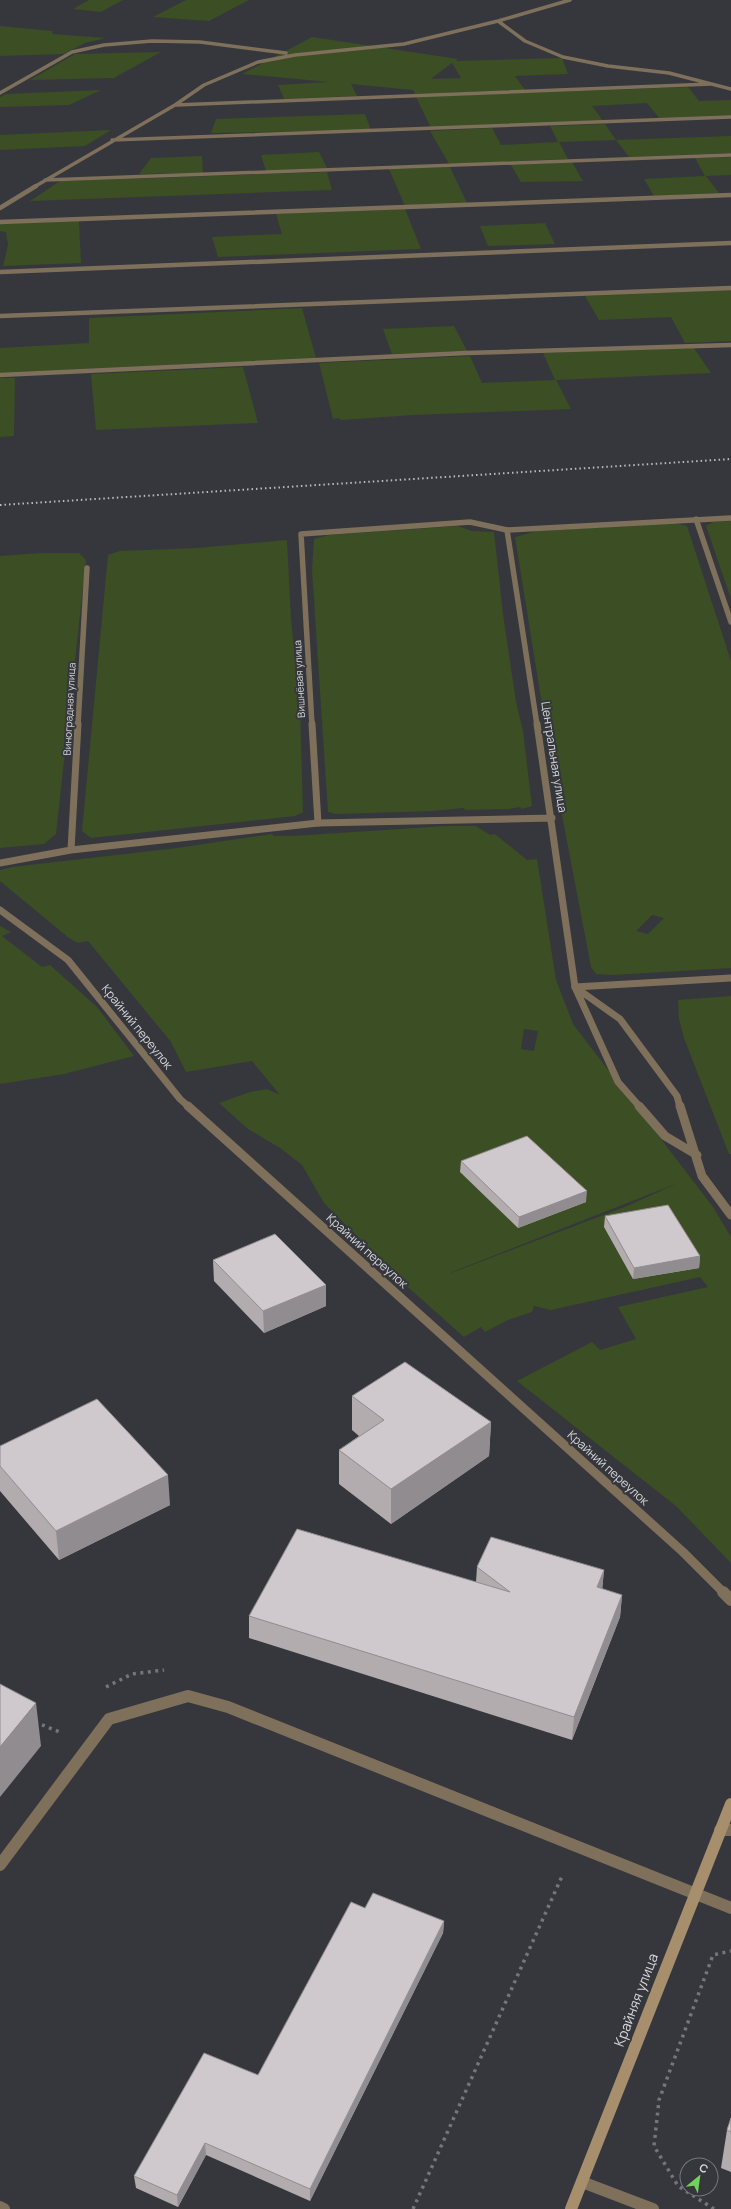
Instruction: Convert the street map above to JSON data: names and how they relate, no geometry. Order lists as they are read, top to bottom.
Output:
{
  "streets": {
    "main road": ["Крайняя улица"],
    "street": [
      "Вишнёвая улица",
      "Виноградная улица",
      "Центральная улица",
      "Крайний переулок"
    ]
  },
  "crossings": [
    ["Вишнёвая улица", "Центральная улица"]
  ],
  "north": "top right"
}
